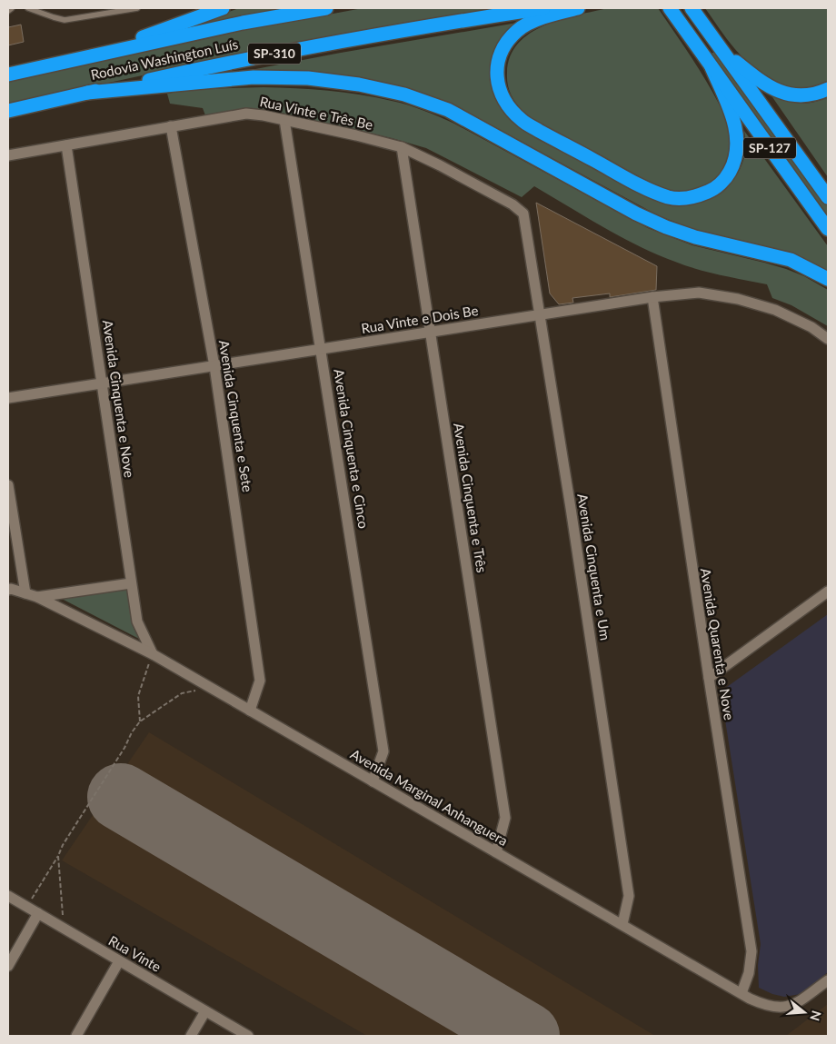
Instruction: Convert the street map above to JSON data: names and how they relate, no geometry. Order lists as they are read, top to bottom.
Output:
{
  "streets": {
    "highway": ["SP-310", "Rodovia Washington Luís", "SP-127"],
    "street": [
      "Rua Vinte e Três Be",
      "Rua Vinte e Dois Be",
      "Avenida Cinquenta e Nove",
      "Avenida Cinquenta e Sete",
      "Avenida Cinquenta e Cinco",
      "Avenida Cinquenta e Três",
      "Avenida Cinquenta e Um",
      "Avenida Quarenta e Nove",
      "Avenida Marginal Anhanguera",
      "Rua Vinte"
    ]
  },
  "crossings": [
    ["Rua Vinte e Três Be", "Avenida Cinquenta e Nove"],
    ["Rua Vinte e Três Be", "Avenida Cinquenta e Sete"],
    ["Rua Vinte e Três Be", "Avenida Cinquenta e Cinco"],
    ["Rua Vinte e Três Be", "Avenida Cinquenta e Três"],
    ["Rua Vinte e Três Be", "Avenida Cinquenta e Um"],
    ["Rua Vinte e Dois Be", "Avenida Cinquenta e Nove"],
    ["Rua Vinte e Dois Be", "Avenida Cinquenta e Sete"],
    ["Rua Vinte e Dois Be", "Avenida Cinquenta e Cinco"],
    ["Rua Vinte e Dois Be", "Avenida Cinquenta e Três"],
    ["Rua Vinte e Dois Be", "Avenida Cinquenta e Um"],
    ["Rua Vinte e Dois Be", "Avenida Quarenta e Nove"],
    ["Avenida Cinquenta e Nove", "Avenida Marginal Anhanguera"],
    ["Avenida Cinquenta e Sete", "Avenida Marginal Anhanguera"],
    ["Avenida Cinquenta e Cinco", "Avenida Marginal Anhanguera"],
    ["Avenida Cinquenta e Três", "Avenida Marginal Anhanguera"],
    ["Avenida Cinquenta e Um", "Avenida Marginal Anhanguera"],
    ["Avenida Quarenta e Nove", "Avenida Marginal Anhanguera"]
  ],
  "north": "right"
}
